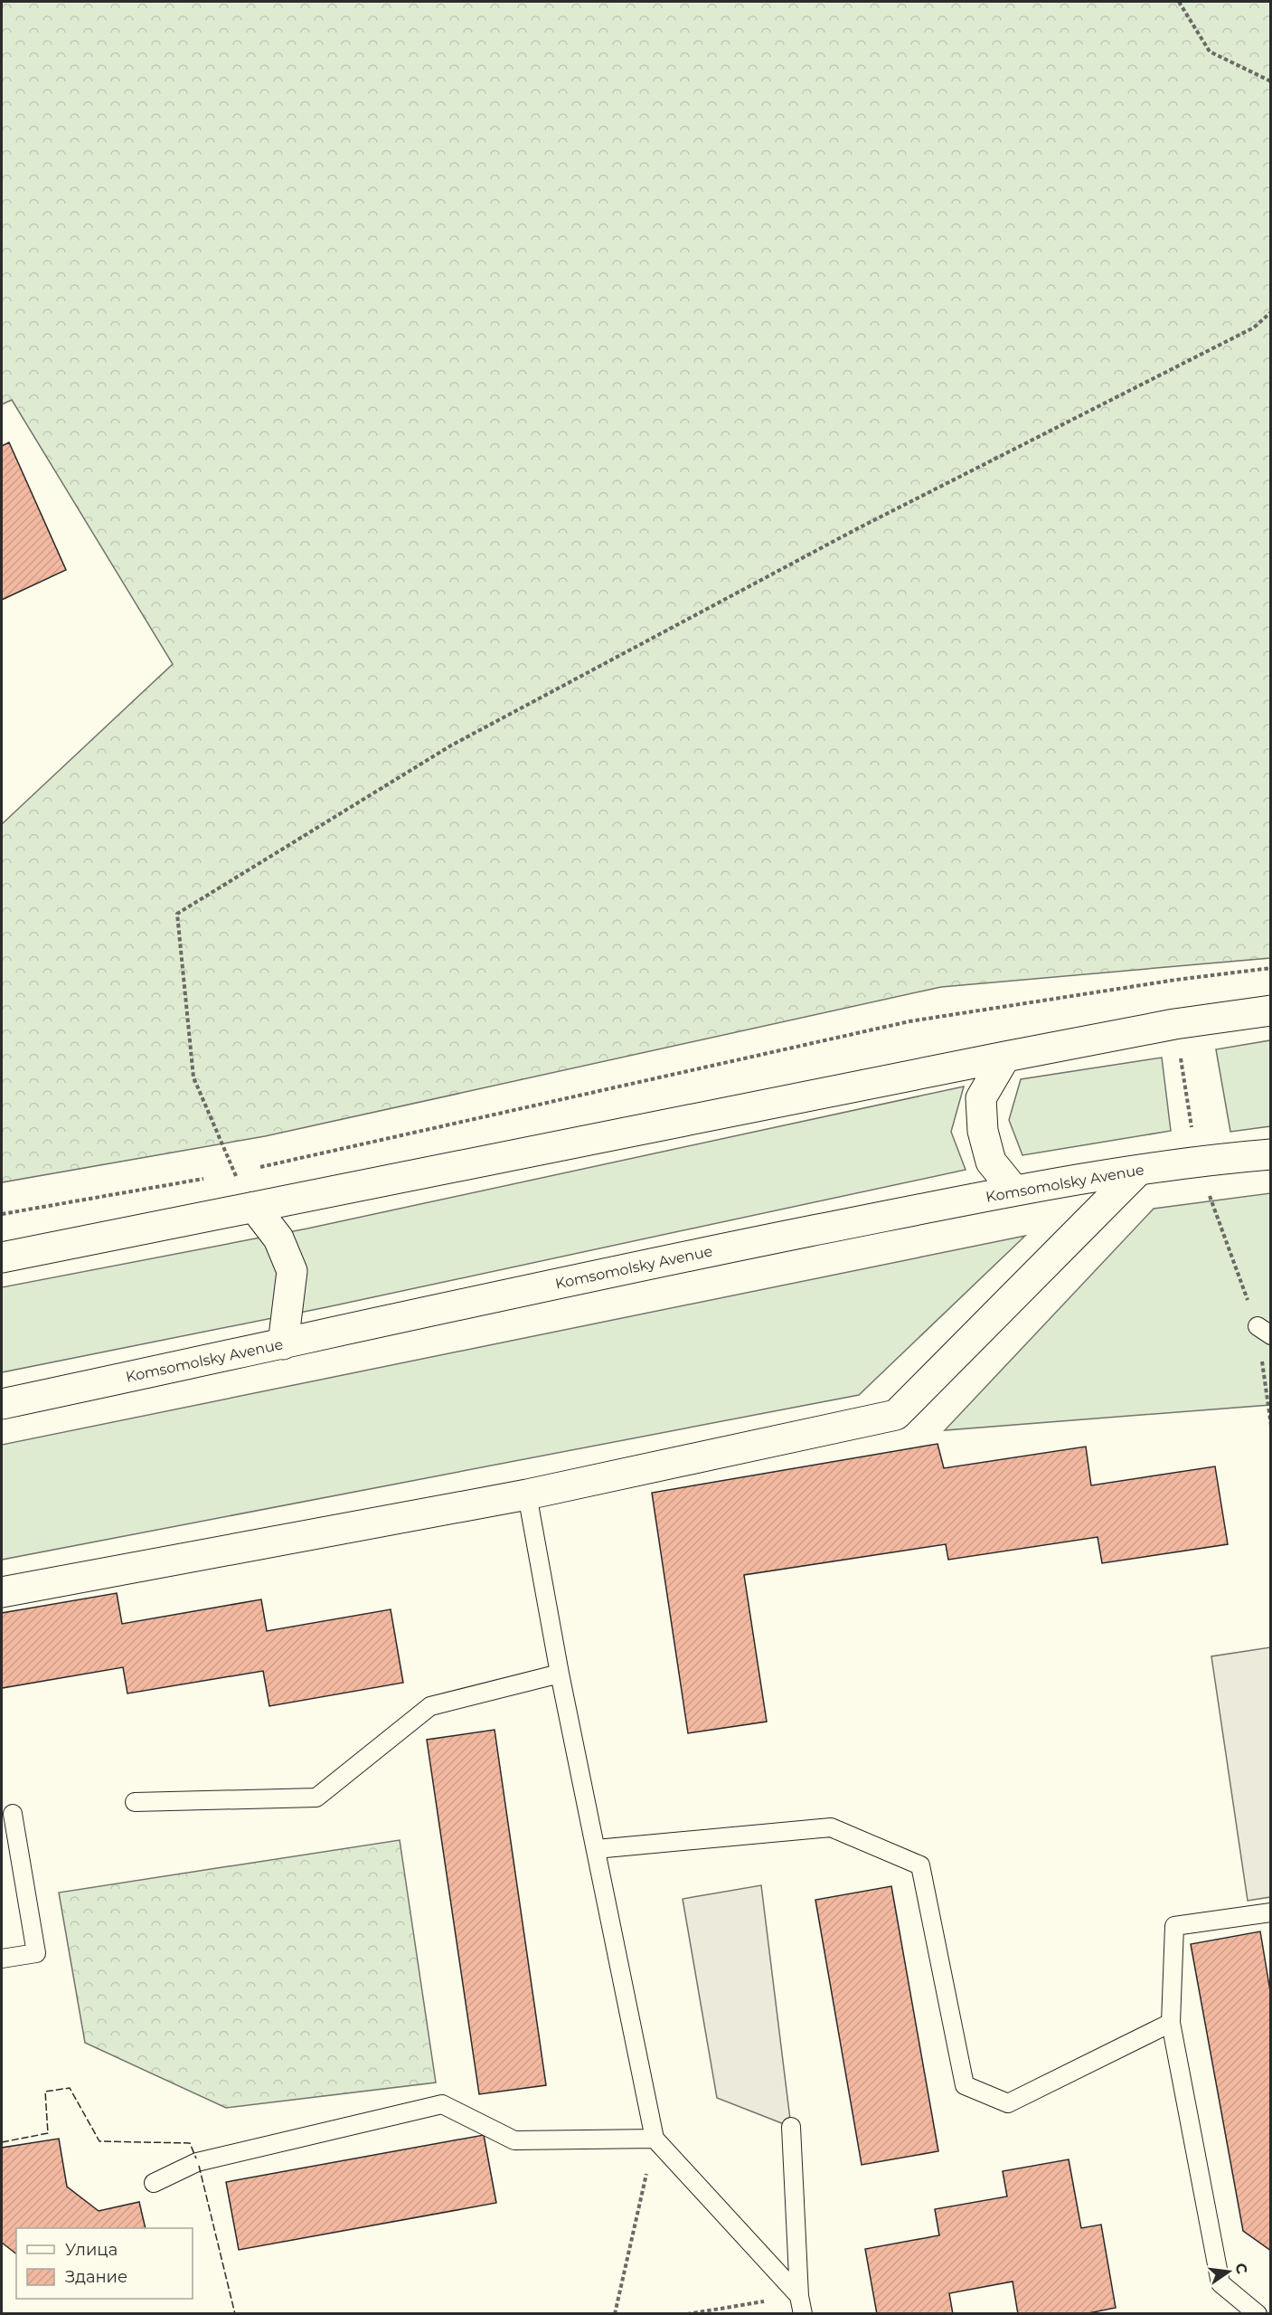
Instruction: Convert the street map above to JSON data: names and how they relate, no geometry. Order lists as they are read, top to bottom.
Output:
{
  "streets": {
    "main road": ["Komsomolsky Avenue"]
  },
  "legend": ["Улица", "Здание"],
  "north": "right"
}
